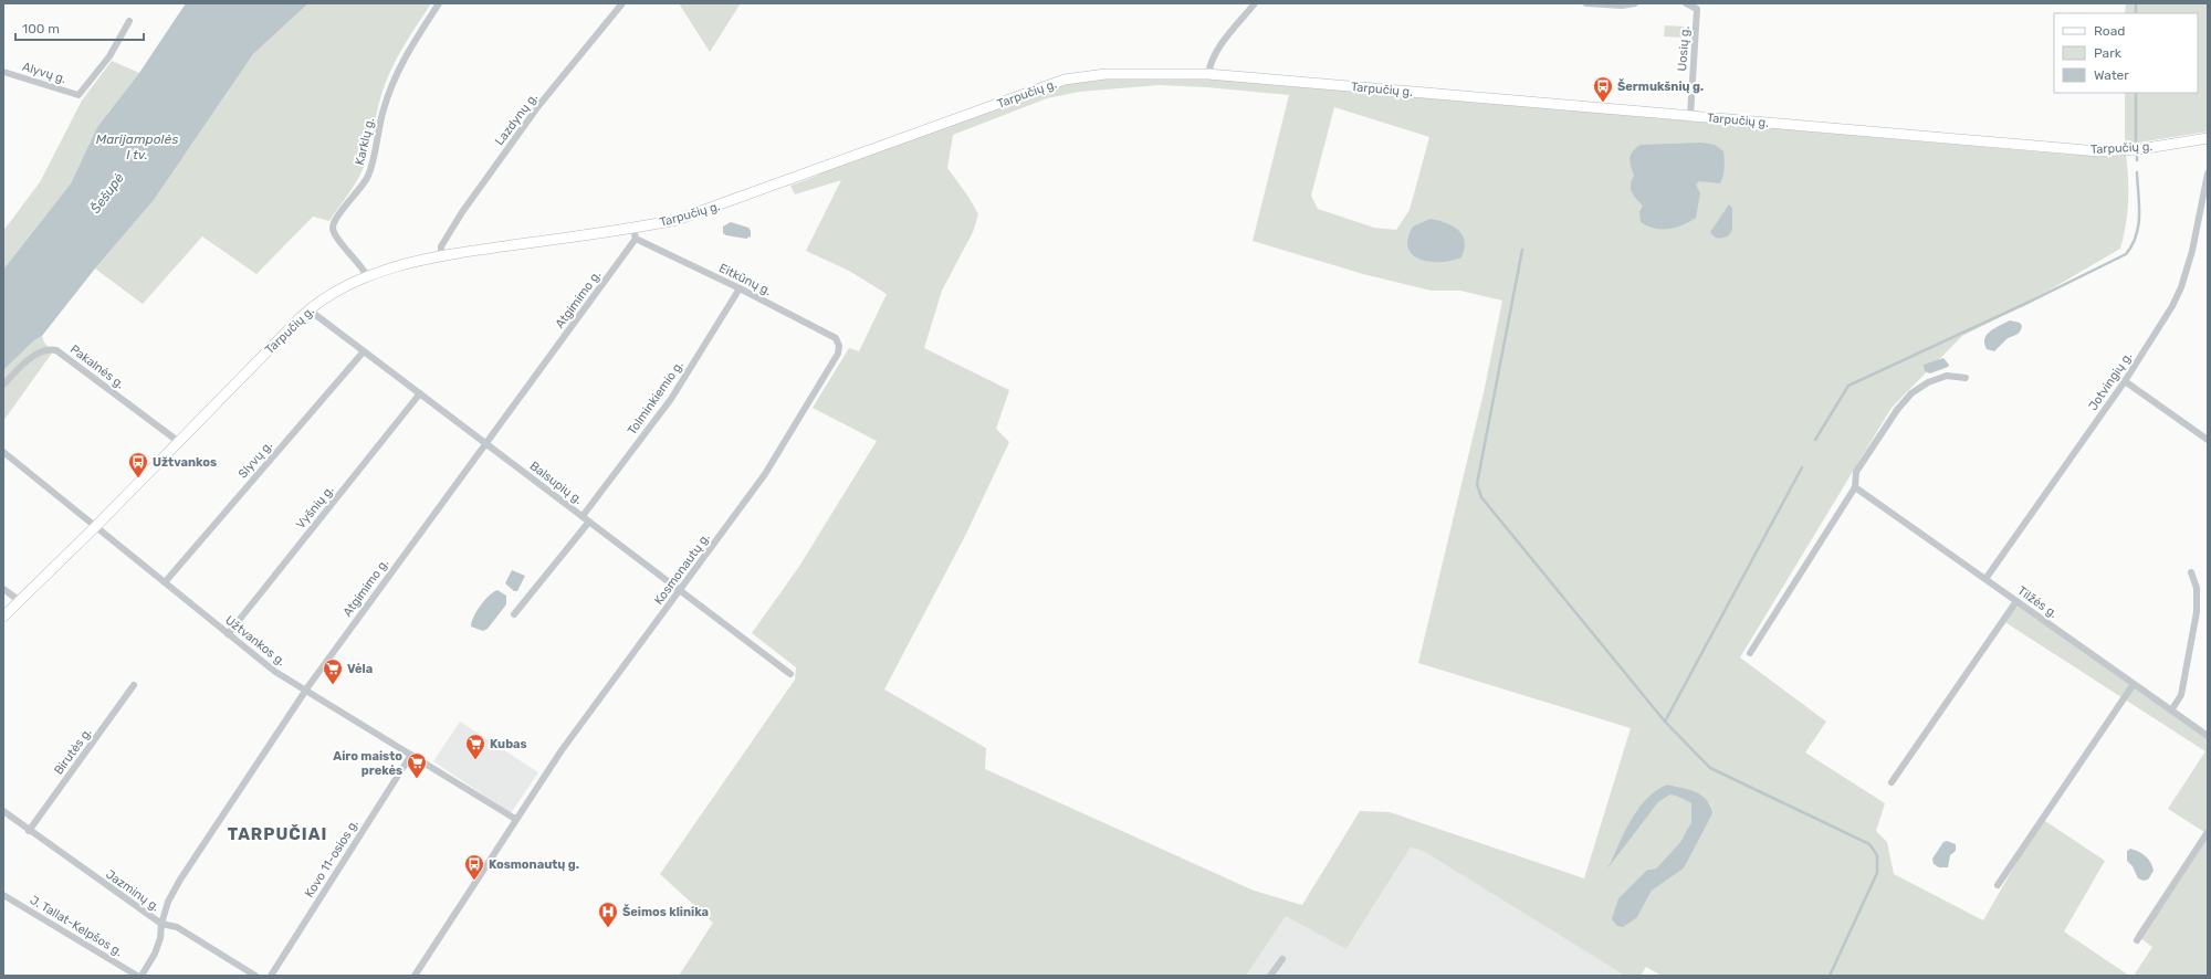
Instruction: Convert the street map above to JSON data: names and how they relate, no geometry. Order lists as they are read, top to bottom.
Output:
{
  "streets": {
    "main road": ["Tarpučių g."],
    "street": [
      "Uosių g.",
      "Alyvų g.",
      "Lazdynų g.",
      "Karklų g.",
      "Eitkūnų g.",
      "Atgimimo g.",
      "Pakalnės g.",
      "Jotvingių g.",
      "Tolminkiemio g.",
      "Slyvų g.",
      "Balsupių g.",
      "Vyšnių g.",
      "Kosmonautų g.",
      "Tilžės g.",
      "Užtvankos g.",
      "Birutės g.",
      "Kovo 11-osios g.",
      "Jazminų g.",
      "J. Tallat-Kelpšos g."
    ]
  },
  "crossings": [
    ["Uosių g.", "Tarpučių g."],
    ["Tarpučių g.", "Lazdynų g."],
    ["Tarpučių g.", "Karklų g."],
    ["Tarpučių g.", "Eitkūnų g."],
    ["Tarpučių g.", "Atgimimo g."],
    ["Tarpučių g.", "Pakalnės g."],
    ["Tarpučių g.", "Balsupių g."],
    ["Tarpučių g.", "Užtvankos g."],
    ["Eitkūnų g.", "Atgimimo g."],
    ["Eitkūnų g.", "Tolminkiemio g."],
    ["Eitkūnų g.", "Kosmonautų g."],
    ["Atgimimo g.", "Balsupių g."],
    ["Atgimimo g.", "Užtvankos g."],
    ["Atgimimo g.", "Jazminų g."],
    ["Jotvingių g.", "Tilžės g."],
    ["Tolminkiemio g.", "Balsupių g."],
    ["Slyvų g.", "Balsupių g."],
    ["Slyvų g.", "Užtvankos g."],
    ["Balsupių g.", "Vyšnių g."],
    ["Balsupių g.", "Kosmonautų g."],
    ["Vyšnių g.", "Užtvankos g."],
    ["Kosmonautų g.", "Užtvankos g."],
    ["Užtvankos g.", "Kovo 11-osios g."],
    ["Birutės g.", "Jazminų g."]
  ],
  "districts": ["TARPUČIAI"],
  "water": ["Marijampolės I tv.", "Šešupė"],
  "places": {
    "bus stop": ["Šermukšnių g.", "Užtvankos", "Kosmonautų g."],
    "supermarket": ["Vėla", "Kubas", "Airo maisto prekės"],
    "hospital": ["Šeimos klinika"]
  },
  "legend": ["Road", "Park", "Water"],
  "scale_bar": "100 m"
}
